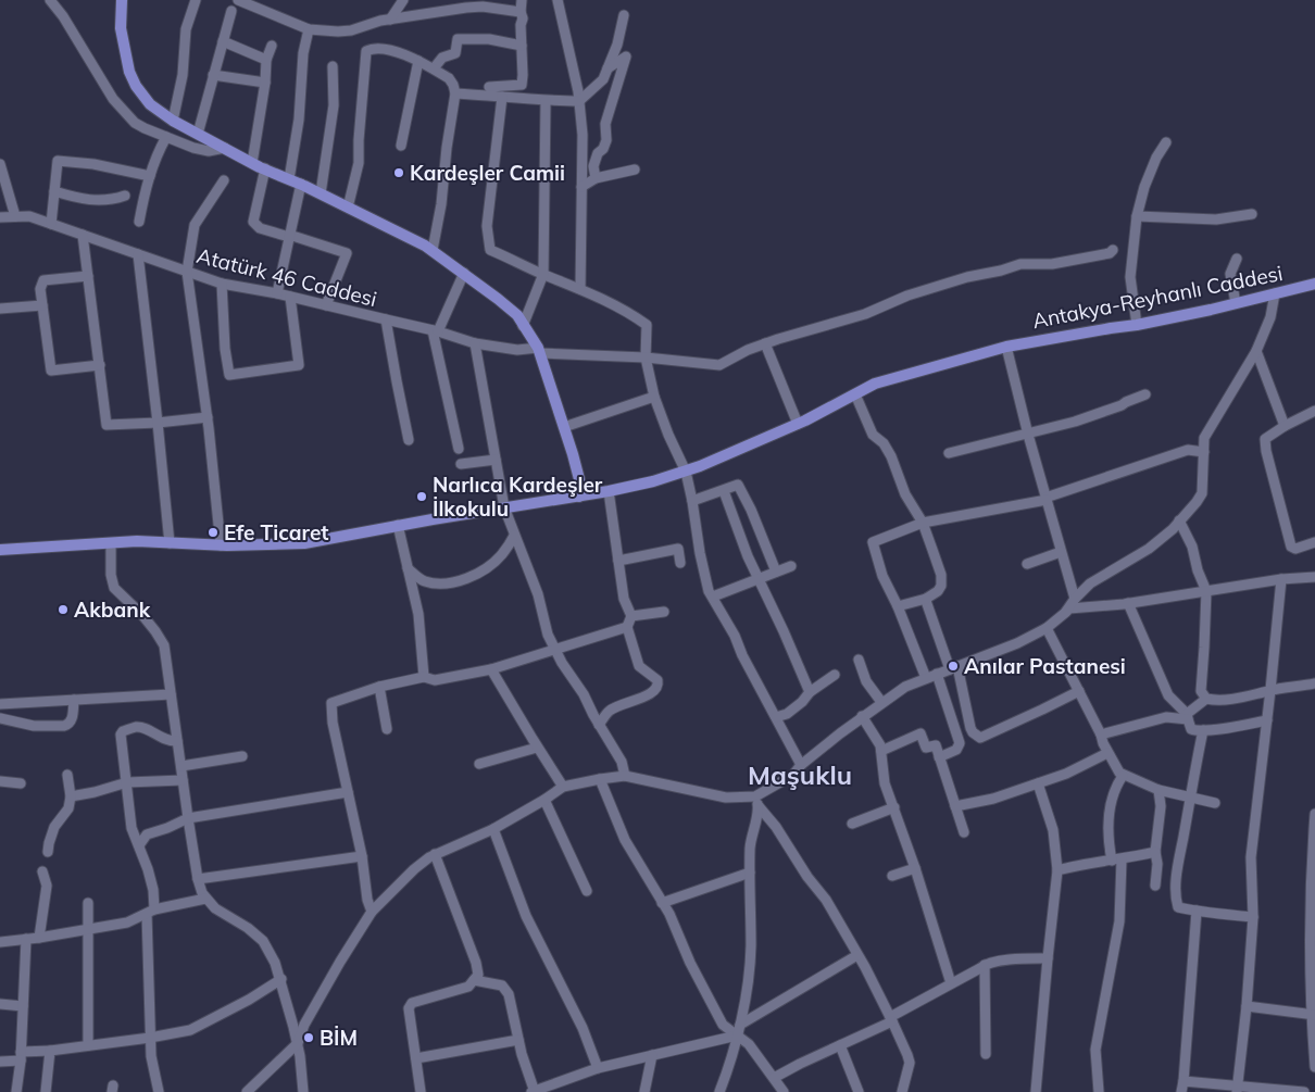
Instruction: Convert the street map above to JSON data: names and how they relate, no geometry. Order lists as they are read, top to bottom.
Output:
{
  "streets": {
    "main road": ["Antakya-Reyhanlı Caddesi"],
    "street": ["Atatürk 46 Caddesi"]
  },
  "districts": ["Maşuklu"],
  "places": [
    "Kardeşler Camii",
    "Narlıca Kardeşler İlkokulu",
    "Efe Ticaret",
    "Akbank",
    "Anılar Pastanesi",
    "BİM"
  ]
}
